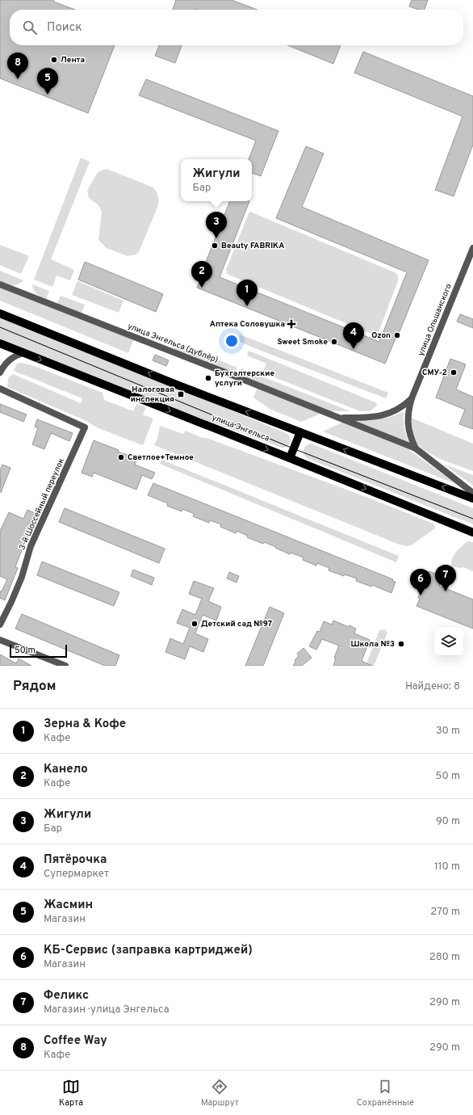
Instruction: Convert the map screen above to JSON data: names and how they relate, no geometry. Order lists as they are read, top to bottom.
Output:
{
  "streets": {
    "main road": ["улица Энгельса"],
    "street": ["улица Ольшанского", "улица Энгельса (дублёр)", "3-й Шоссейный переулок"]
  },
  "crossings": [
    ["улица Ольшанского", "улица Энгельса (дублёр)"]
  ],
  "places": {
    "other": [
      "Лента",
      "Beauty FABRIKA",
      "Ozon",
      "Sweet Smoke",
      "СМУ-2",
      "Бухгалтерские услуги",
      "Светлое+Темное",
      "Детский сад №97",
      "Школа №3"
    ],
    "health": ["Аптека Соловушка"],
    "transit": ["Налоговая инспекция"]
  },
  "scale_bar": "50 m",
  "page": {
    "search": "Поиск",
    "pins": [
      "8",
      "5",
      "3",
      "2",
      "1",
      "4",
      "7",
      "6"
    ],
    "popup": ["Жигули", "Бар"],
    "scale": "50 m",
    "heading": ["Рядом", "Найдено: 8"],
    "list": [
      {
        "mark": "1",
        "name": "Зерна & Кофе",
        "note": "Кафе",
        "value": "30 m"
      },
      {
        "mark": "2",
        "name": "Канело",
        "note": "Кафе",
        "value": "50 m"
      },
      {
        "mark": "3",
        "name": "Жигули",
        "note": "Бар",
        "value": "90 m"
      },
      {
        "mark": "4",
        "name": "Пятёрочка",
        "note": "Супермаркет",
        "value": "110 m"
      },
      {
        "mark": "5",
        "name": "Жасмин",
        "note": "Магазин",
        "value": "270 m"
      },
      {
        "mark": "6",
        "name": "КБ-Сервис (заправка картриджей)",
        "note": "Магазин",
        "value": "280 m"
      },
      {
        "mark": "7",
        "name": "Феликс",
        "note": "Магазин · улица Энгельса",
        "value": "290 m"
      },
      {
        "mark": "8",
        "name": "Coffee Way",
        "note": "Кафе",
        "value": "290 m"
      }
    ],
    "nav": ["Карта", "Маршрут", "Сохранённые"]
  }
}
